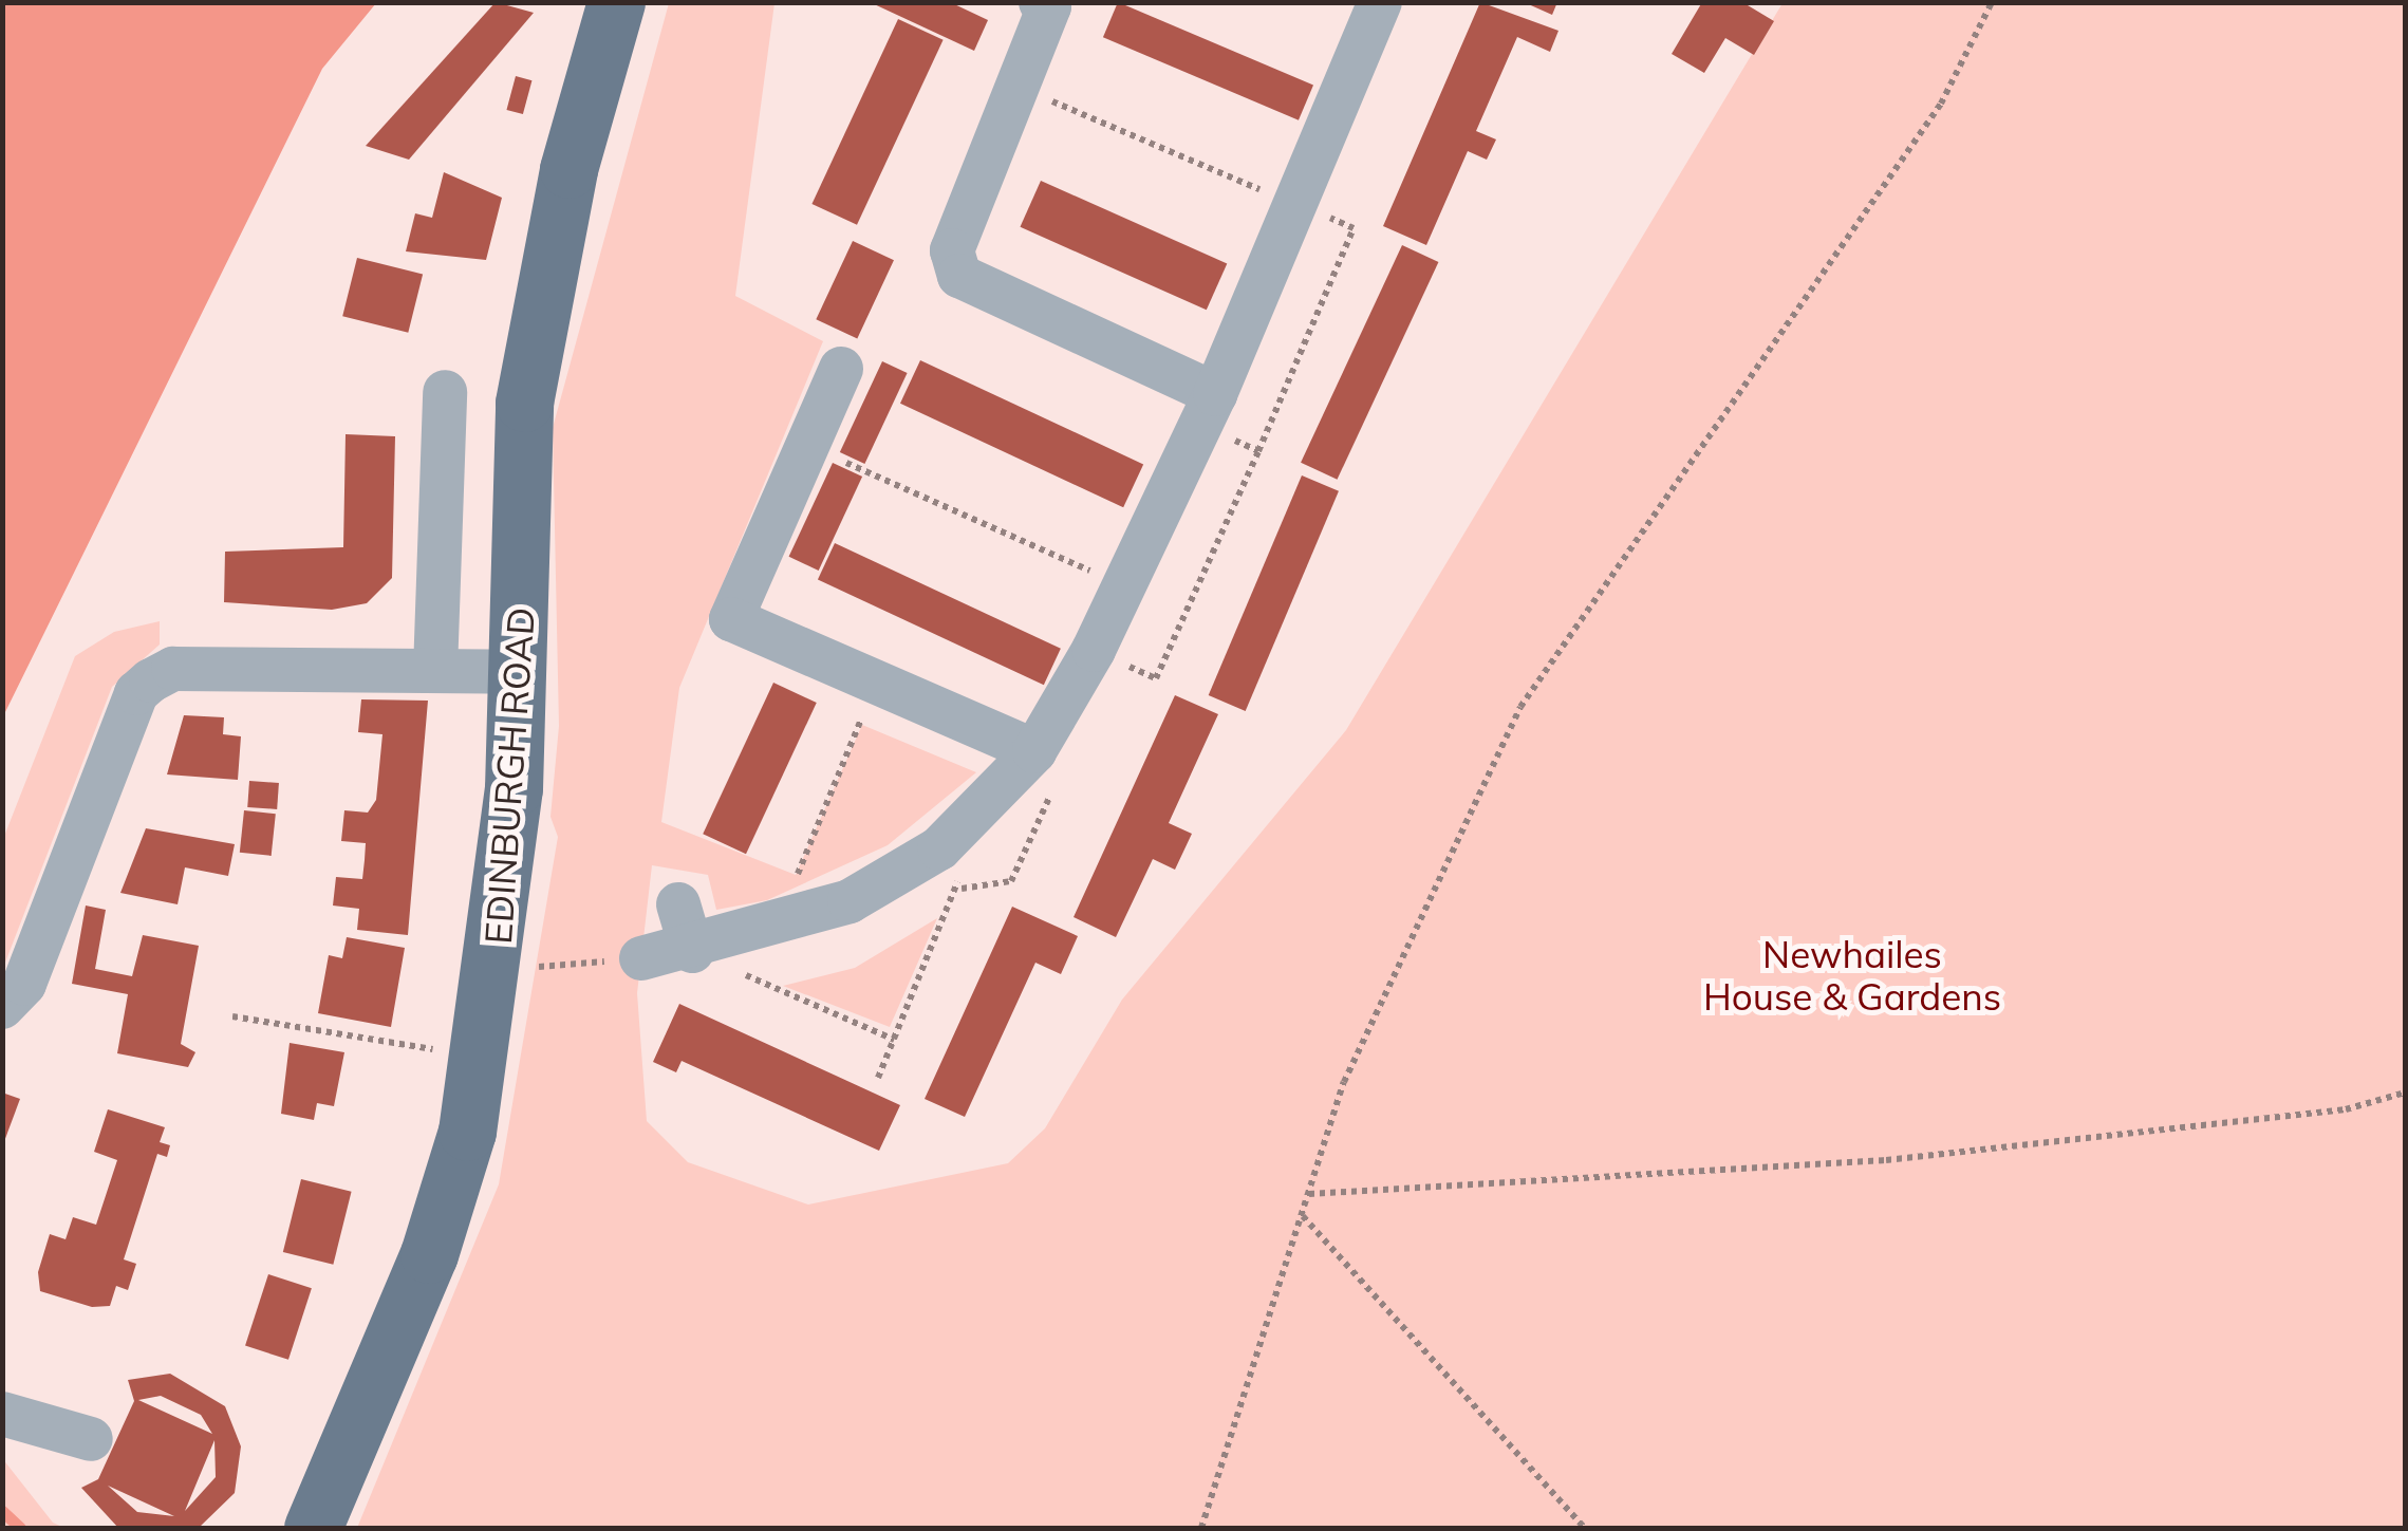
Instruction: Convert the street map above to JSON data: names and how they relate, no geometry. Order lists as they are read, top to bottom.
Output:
{
  "streets": {
    "main road": ["EDINBURGH ROAD"]
  },
  "parks": ["Newhailes House & Gardens"]
}
